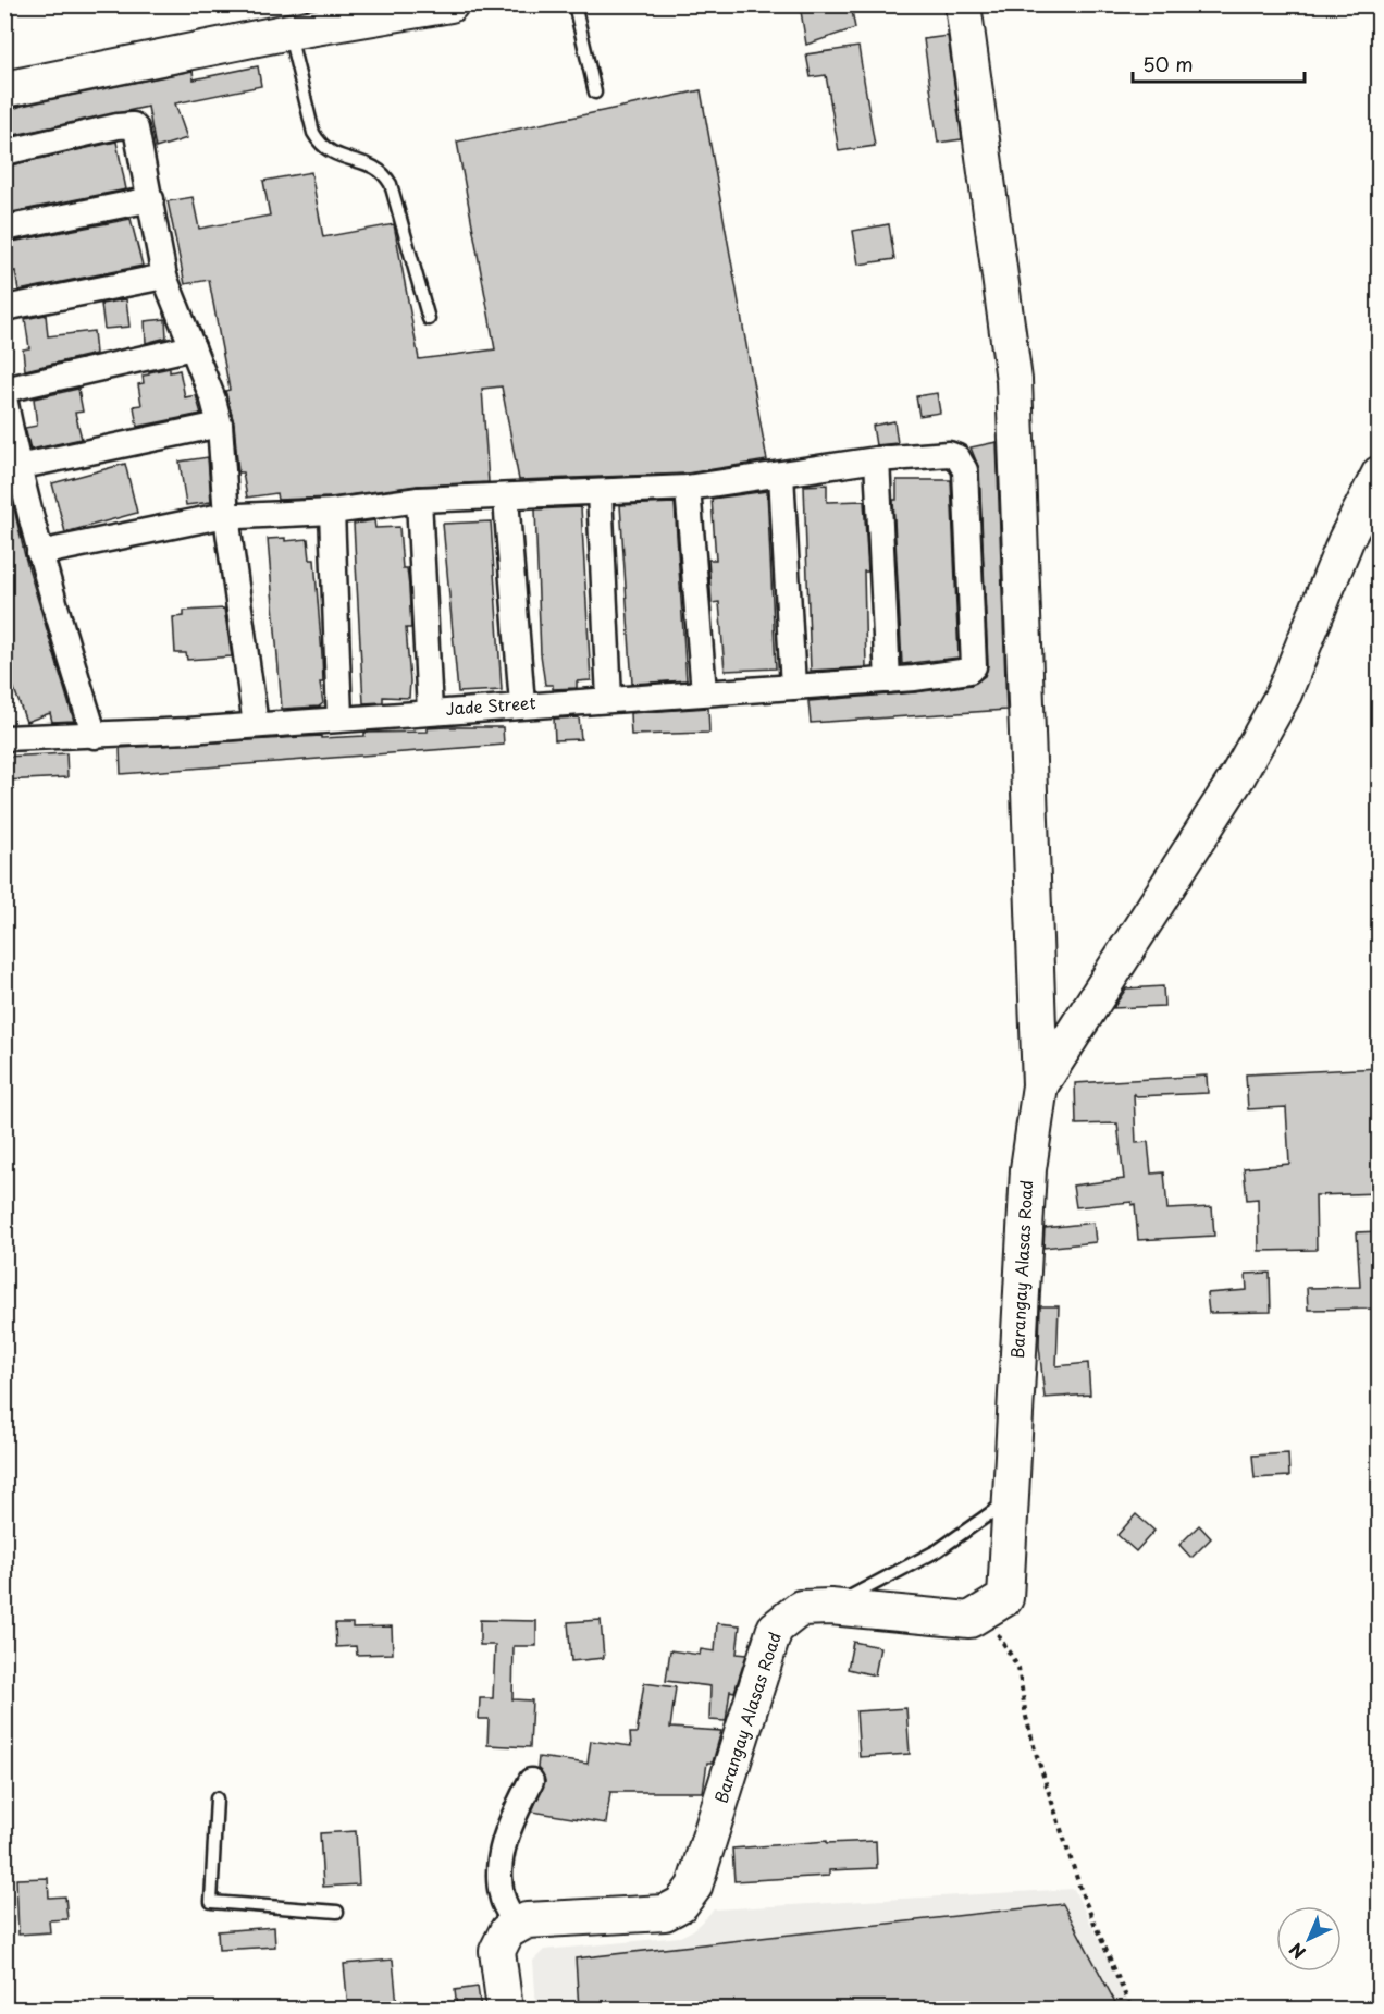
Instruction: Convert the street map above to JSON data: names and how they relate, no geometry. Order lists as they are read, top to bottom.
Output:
{
  "streets": {
    "street": ["Jade Street", "Barangay Alasas Road"]
  },
  "scale_bar": "50 m",
  "north": "bottom left"
}
